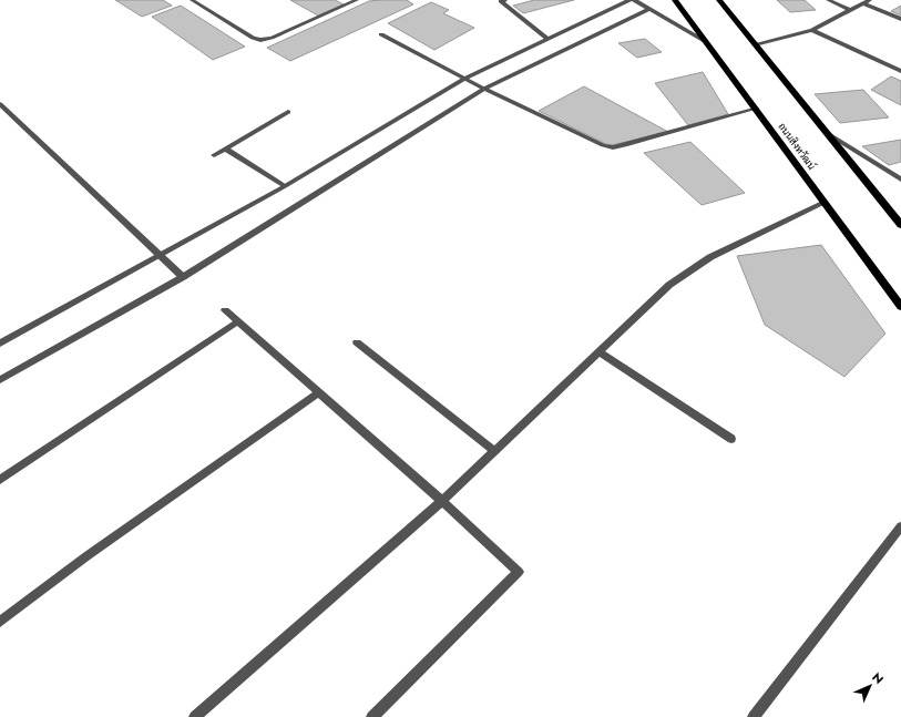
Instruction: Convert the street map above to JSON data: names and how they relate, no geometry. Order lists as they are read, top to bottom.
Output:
{
  "streets": {
    "main road": ["ถนนสิงหวัฒน์"]
  },
  "north": "top right"
}
